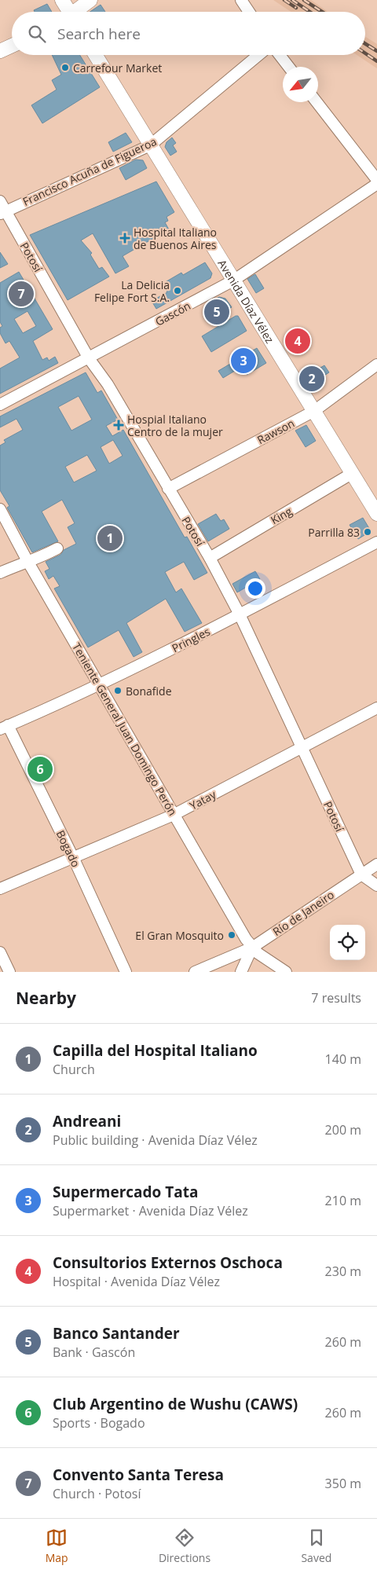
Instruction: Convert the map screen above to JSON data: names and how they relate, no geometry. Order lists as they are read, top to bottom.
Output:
{
  "streets": {
    "main road": ["Avenida Díaz Vélez"],
    "street": [
      "Francisco Acuña de Figueroa",
      "Potosí",
      "Gascón",
      "Rawson",
      "King",
      "Pringles",
      "Teniente General Juan Domingo Perón",
      "Yatay",
      "Bogado",
      "Río de Janeiro"
    ]
  },
  "crossings": [
    ["Francisco Acuña de Figueroa", "Potosí"],
    ["Francisco Acuña de Figueroa", "Avenida Díaz Vélez"],
    ["Potosí", "Gascón"],
    ["Potosí", "Rawson"],
    ["Potosí", "King"],
    ["Potosí", "Pringles"],
    ["Potosí", "Yatay"],
    ["Potosí", "Río de Janeiro"],
    ["Avenida Díaz Vélez", "Gascón"],
    ["Avenida Díaz Vélez", "Rawson"],
    ["Avenida Díaz Vélez", "King"],
    ["Pringles", "Teniente General Juan Domingo Perón"],
    ["Pringles", "Bogado"],
    ["Teniente General Juan Domingo Perón", "Yatay"],
    ["Teniente General Juan Domingo Perón", "Río de Janeiro"],
    ["Yatay", "Bogado"]
  ],
  "places": {
    "other": [
      "Carrefour Market",
      "La Delicia Felipe Fort S.A.",
      "Parrilla 83",
      "Bonafide",
      "El Gran Mosquito"
    ],
    "health": ["Hospital Italiano de Buenos Aires", "Hospial Italiano Centro de la mujer"]
  },
  "north": "bottom left",
  "page": {
    "search": "Search here",
    "pins": [
      "7",
      "5",
      "4",
      "3",
      "2",
      "1",
      "6"
    ],
    "heading": ["Nearby", "7 results"],
    "list": [
      {
        "mark": "1",
        "name": "Capilla del Hospital Italiano",
        "note": "Church",
        "value": "140 m"
      },
      {
        "mark": "2",
        "name": "Andreani",
        "note": "Public building · Avenida Díaz Vélez",
        "value": "200 m"
      },
      {
        "mark": "3",
        "name": "Supermercado Tata",
        "note": "Supermarket · Avenida Díaz Vélez",
        "value": "210 m"
      },
      {
        "mark": "4",
        "name": "Consultorios Externos Oschoca",
        "note": "Hospital · Avenida Díaz Vélez",
        "value": "230 m"
      },
      {
        "mark": "5",
        "name": "Banco Santander",
        "note": "Bank · Gascón",
        "value": "260 m"
      },
      {
        "mark": "6",
        "name": "Club Argentino de Wushu (CAWS)",
        "note": "Sports · Bogado",
        "value": "260 m"
      },
      {
        "mark": "7",
        "name": "Convento Santa Teresa",
        "note": "Church · Potosí",
        "value": "350 m"
      }
    ],
    "nav": ["Map", "Directions", "Saved"]
  }
}
